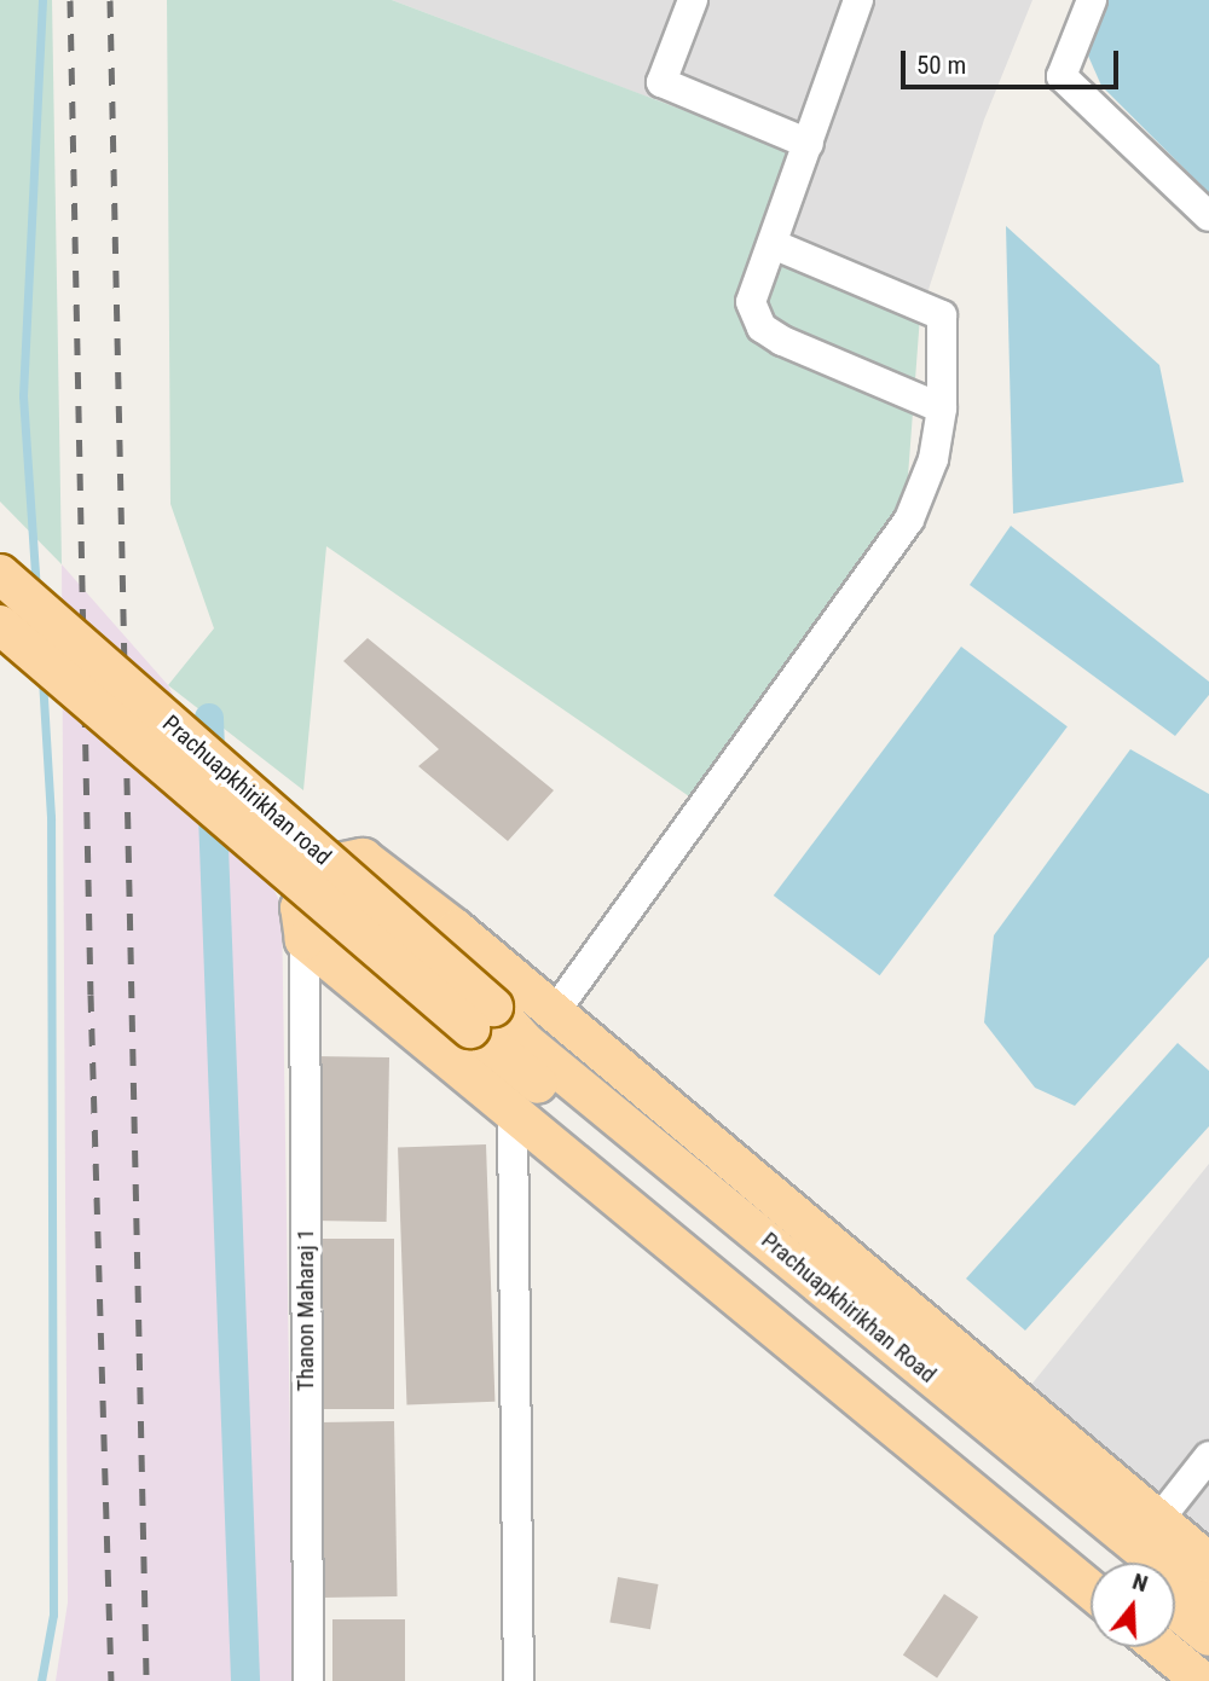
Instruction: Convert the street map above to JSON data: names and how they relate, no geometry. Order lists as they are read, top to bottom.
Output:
{
  "streets": {
    "main road": ["Prachuapkhirikhan road", "Prachuapkhirikhan Road"],
    "street": ["Thanon Maharaj 1"]
  },
  "crossings": [
    ["Prachuapkhirikhan road", "Prachuapkhirikhan Road"]
  ],
  "scale_bar": "50 m",
  "north": "top"
}
